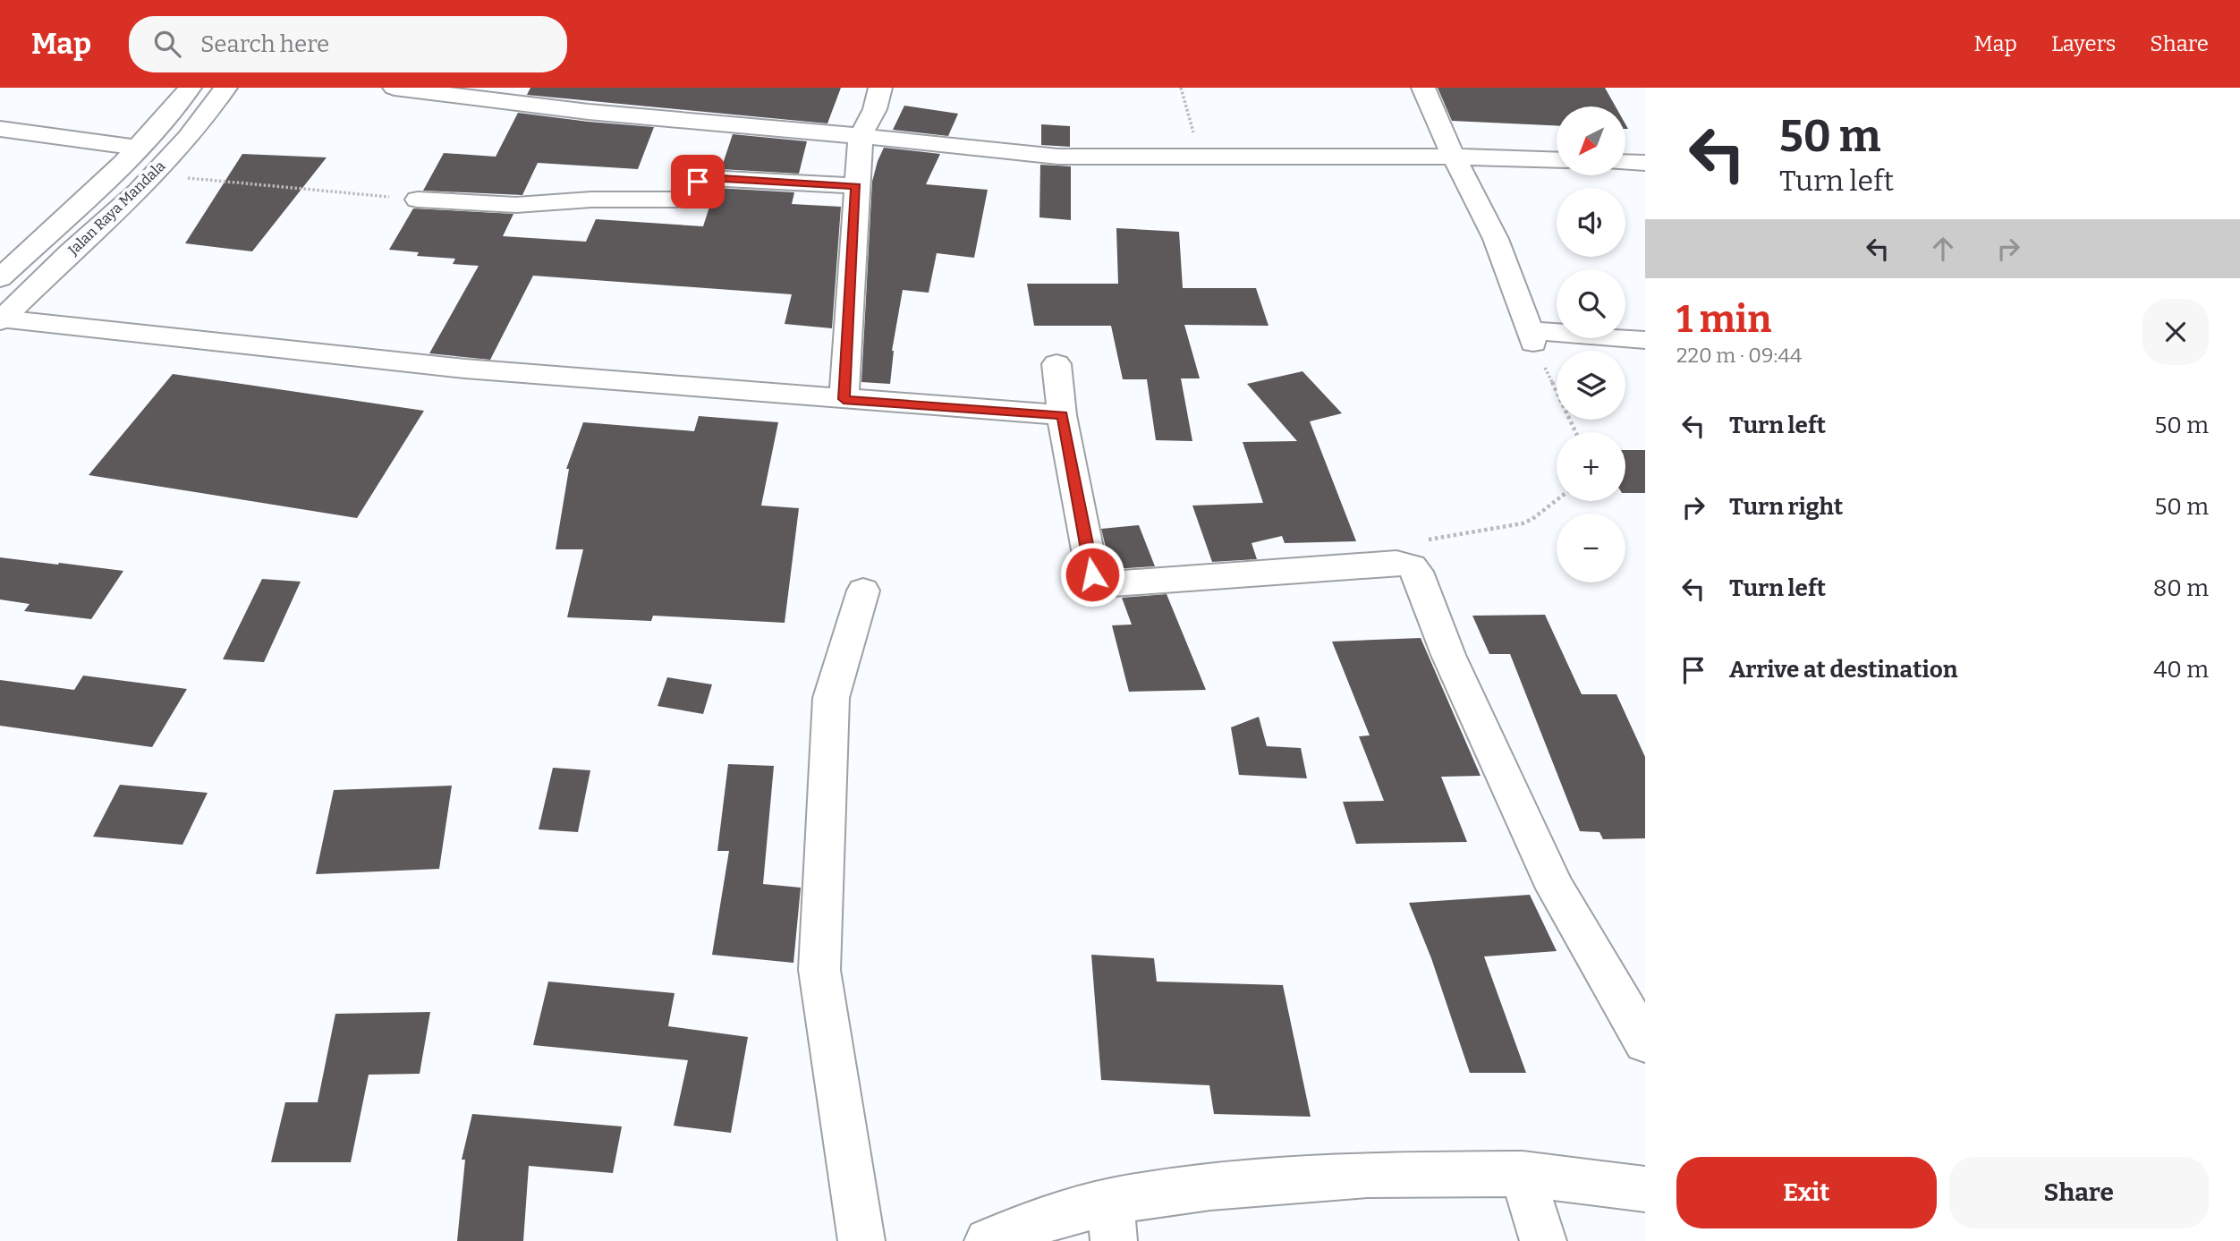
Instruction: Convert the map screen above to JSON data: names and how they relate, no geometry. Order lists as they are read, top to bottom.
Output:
{
  "streets": {
    "main road": ["Jalan Raya Mandala"]
  },
  "north": "bottom left",
  "page": {
    "header": "Map",
    "search": "Search here",
    "nav": ["Map", "Layers", "Share"],
    "turn": ["50 m", "Turn left"],
    "map_buttons": ["+", "−"],
    "heading": ["1 min", "220 m · 09:44"],
    "list": [
      {
        "name": "Turn left",
        "value": "50 m"
      },
      {
        "name": "Turn right",
        "value": "50 m"
      },
      {
        "name": "Turn left",
        "value": "80 m"
      },
      {
        "name": "Arrive at destination",
        "value": "40 m"
      }
    ],
    "buttons": ["Exit", "Share"]
  }
}
